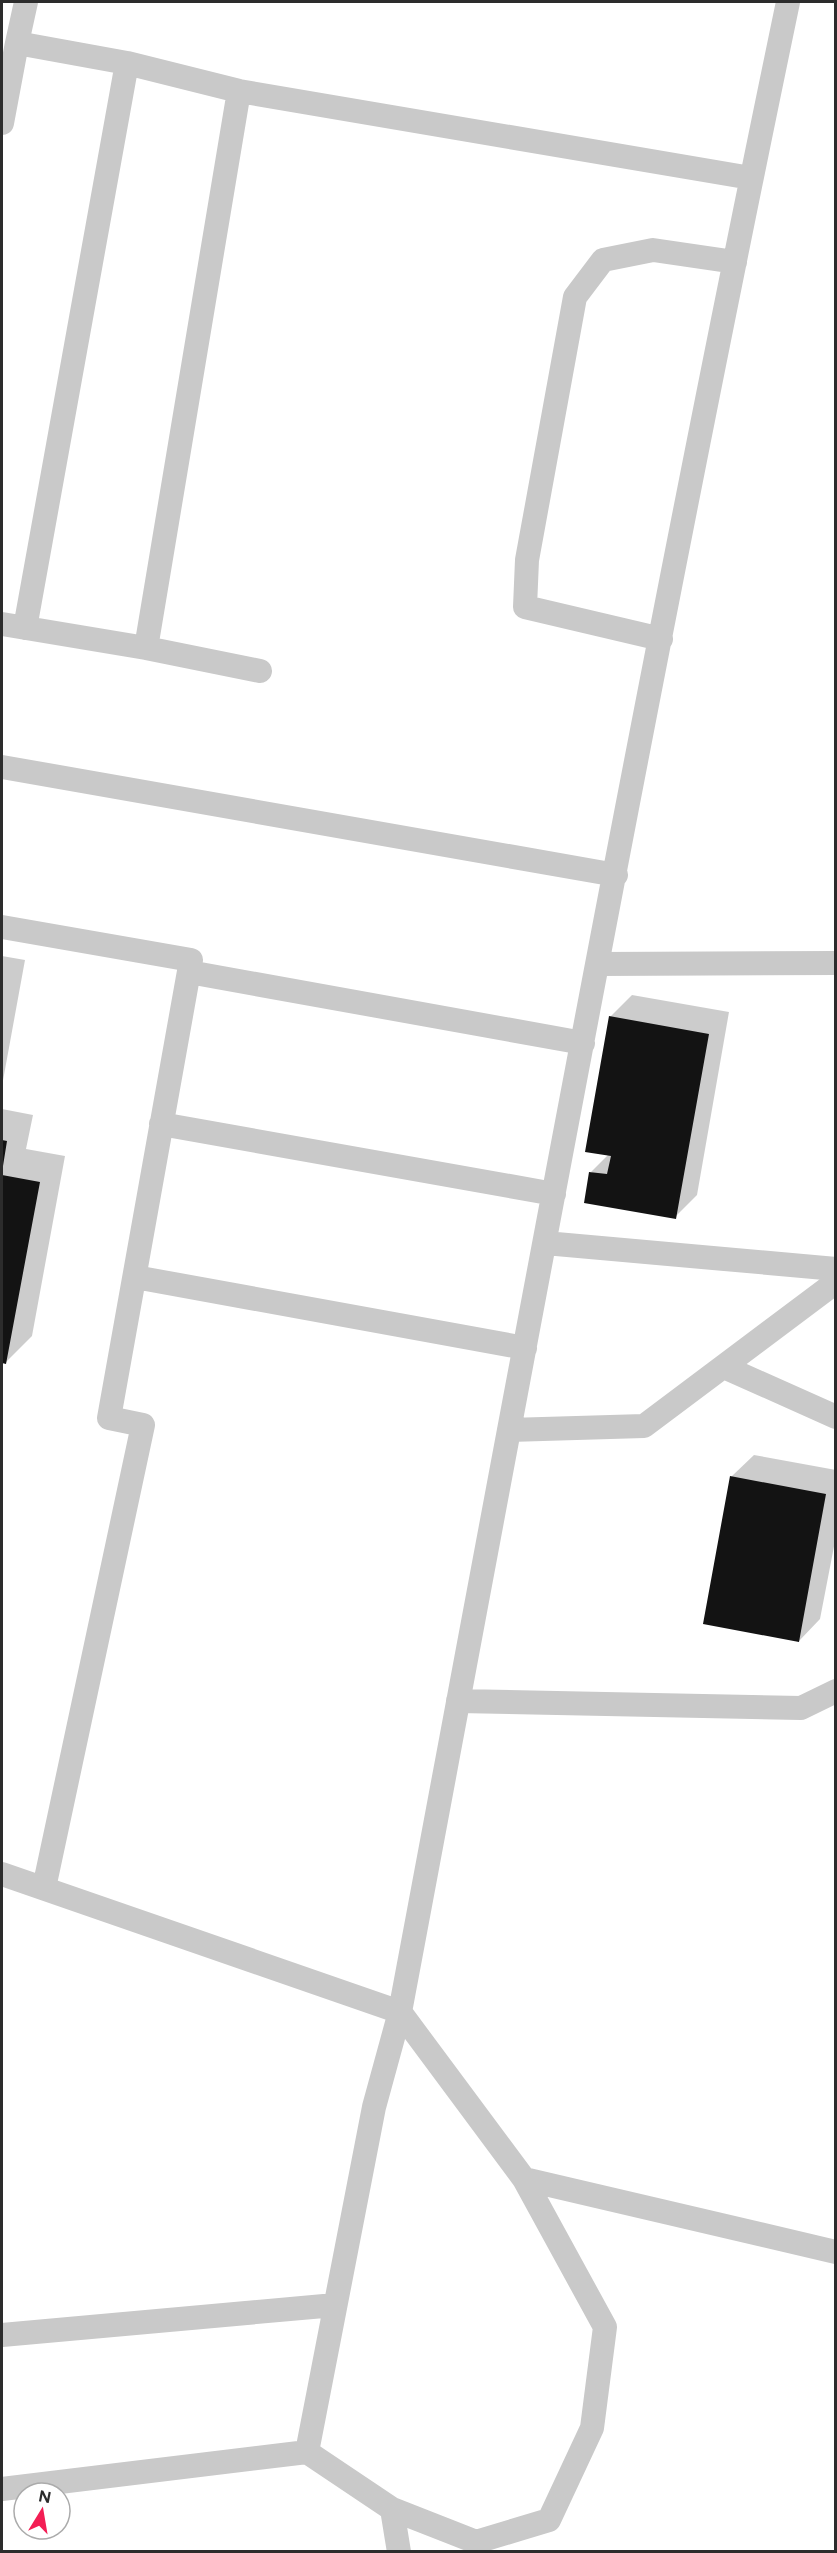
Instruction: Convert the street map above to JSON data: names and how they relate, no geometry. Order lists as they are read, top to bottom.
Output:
{
  "north": "top"
}
